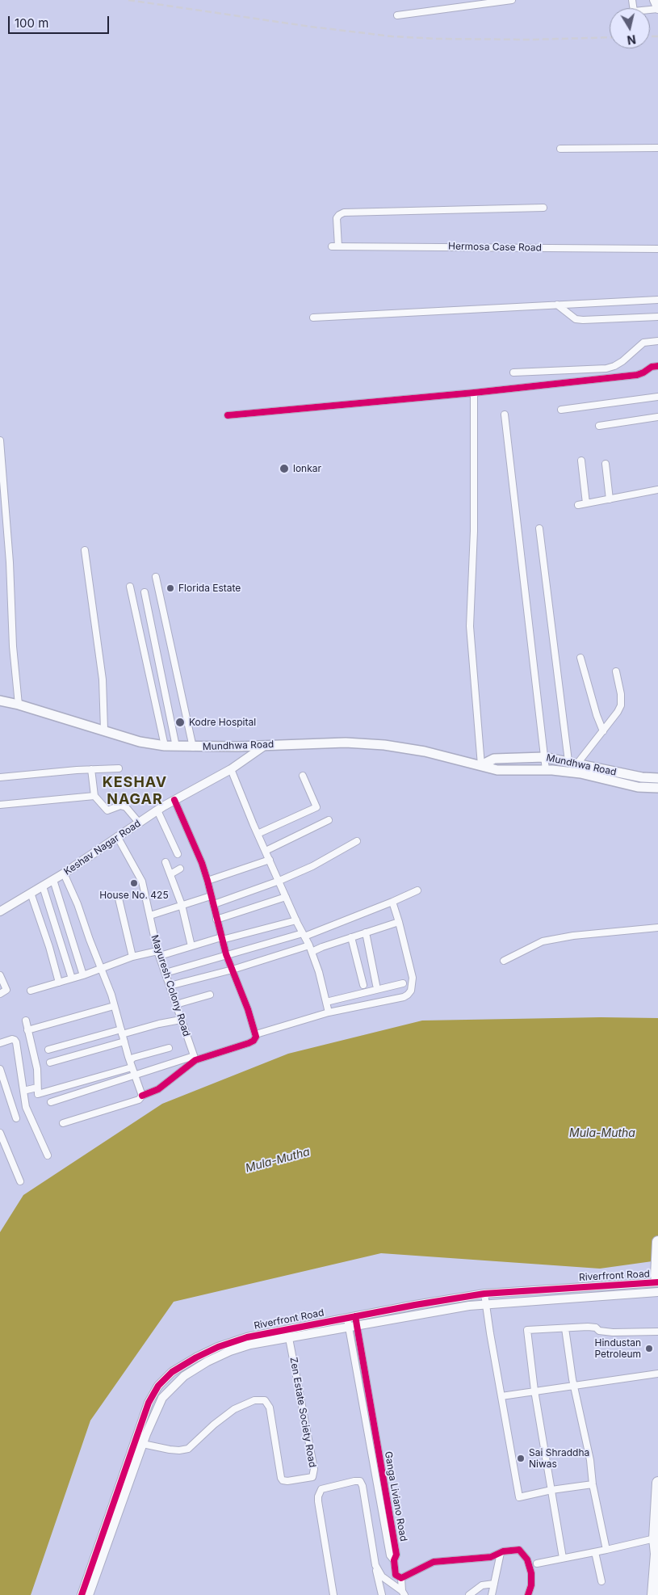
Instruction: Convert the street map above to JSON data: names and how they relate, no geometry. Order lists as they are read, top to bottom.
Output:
{
  "streets": {
    "main road": ["Mundhwa Road"],
    "street": [
      "Hermosa Case Road",
      "Keshav Nagar Road",
      "Mayuresh Colony Road",
      "Riverfront Road",
      "Zen Estate Society Road",
      "Ganga Liviano Road"
    ]
  },
  "crossings": [
    ["Mundhwa Road", "Keshav Nagar Road"],
    ["Keshav Nagar Road", "Mayuresh Colony Road"],
    ["Riverfront Road", "Zen Estate Society Road"],
    ["Riverfront Road", "Ganga Liviano Road"]
  ],
  "districts": ["KESHAV NAGAR"],
  "water": ["Mula-Mutha"],
  "places": [
    "lonkar",
    "Florida Estate",
    "Kodre Hospital",
    "House No. 425",
    "Hindustan Petroleum",
    "Sai Shraddha Niwas"
  ],
  "scale_bar": "100 m",
  "north": "bottom"
}
